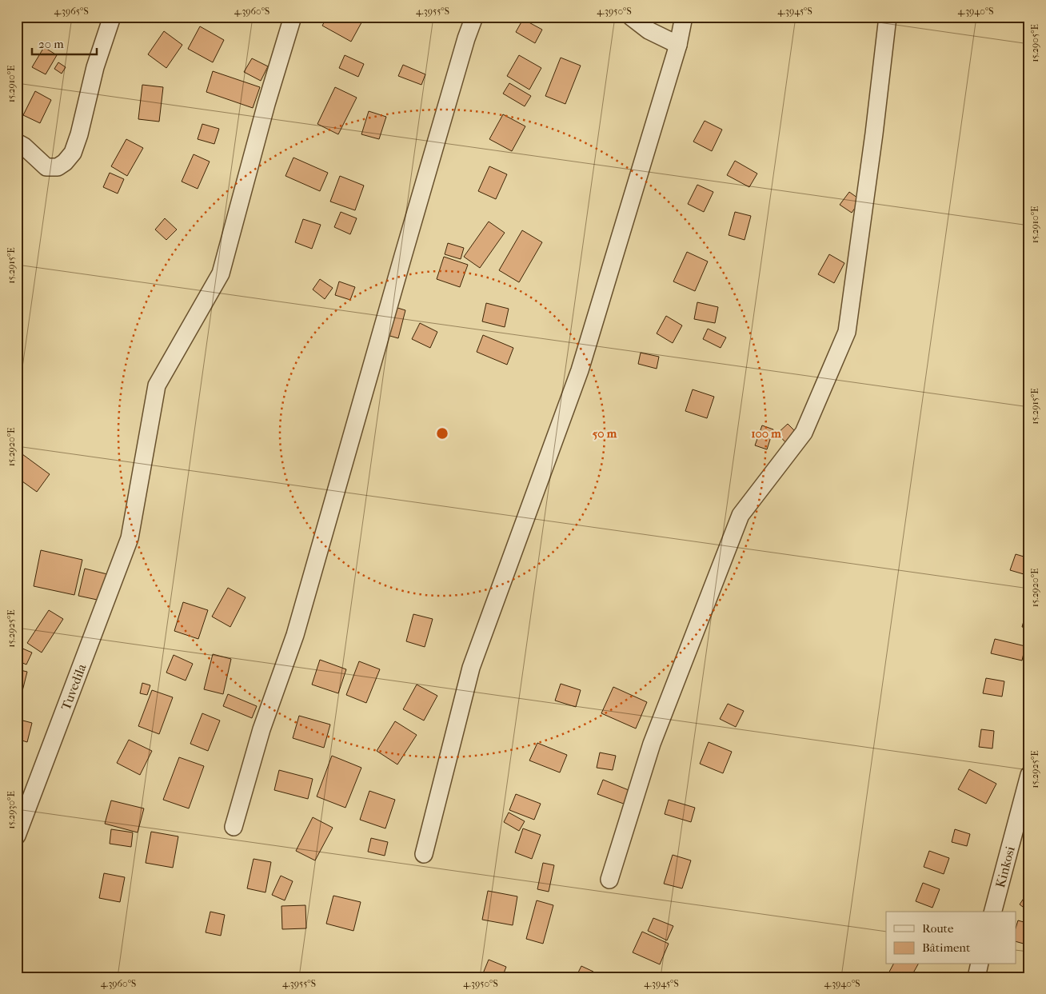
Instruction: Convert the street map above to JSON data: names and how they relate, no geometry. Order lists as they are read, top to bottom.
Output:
{
  "streets": {
    "street": ["Tuvedila", "Kinkosi"]
  },
  "legend": ["Route", "Bâtiment"],
  "scale_bar": "20 m",
  "coordinates": [
    "4.3965°S",
    "4.3960°S",
    "4.3955°S",
    "4.3950°S",
    "4.3945°S",
    "4.3940°S",
    "15.2905°E",
    "15.2910°E",
    "15.2915°E",
    "15.2920°E",
    "15.2925°E",
    "15.2930°E"
  ],
  "rings": ["50 m", "100 m"]
}
